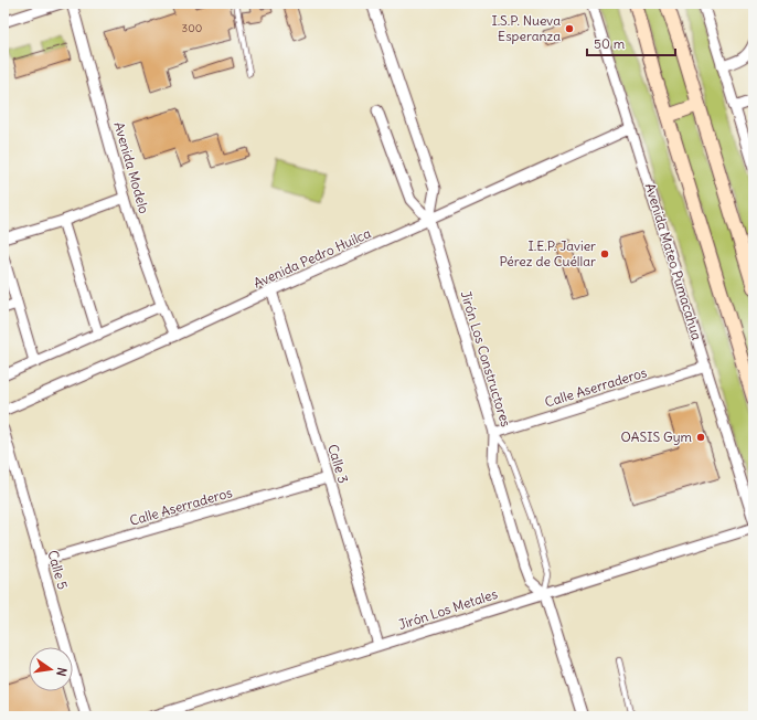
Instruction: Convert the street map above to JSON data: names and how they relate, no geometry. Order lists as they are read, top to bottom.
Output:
{
  "streets": {
    "street": [
      "Avenida Modelo",
      "Avenida Pedro Huilca",
      "Avenida Mateo Pumacahua",
      "Jirón Los Constructores",
      "Calle Aserraderos",
      "Calle 3",
      "Calle 5",
      "Jirón Los Metales"
    ]
  },
  "crossings": [
    ["Avenida Modelo", "Avenida Pedro Huilca"],
    ["Avenida Pedro Huilca", "Avenida Mateo Pumacahua"],
    ["Avenida Pedro Huilca", "Jirón Los Constructores"],
    ["Avenida Pedro Huilca", "Calle 3"],
    ["Avenida Mateo Pumacahua", "Calle Aserraderos"],
    ["Jirón Los Constructores", "Calle Aserraderos"],
    ["Jirón Los Constructores", "Jirón Los Metales"],
    ["Calle Aserraderos", "Calle 3"],
    ["Calle Aserraderos", "Calle 5"],
    ["Calle 3", "Jirón Los Metales"]
  ],
  "places": ["I.S.P. Nueva Esperanza", "I.E.P. Javier Pérez de Cuéllar", "OASIS Gym"],
  "house_numbers": ["300"],
  "scale_bar": "50 m",
  "north": "right"
}
